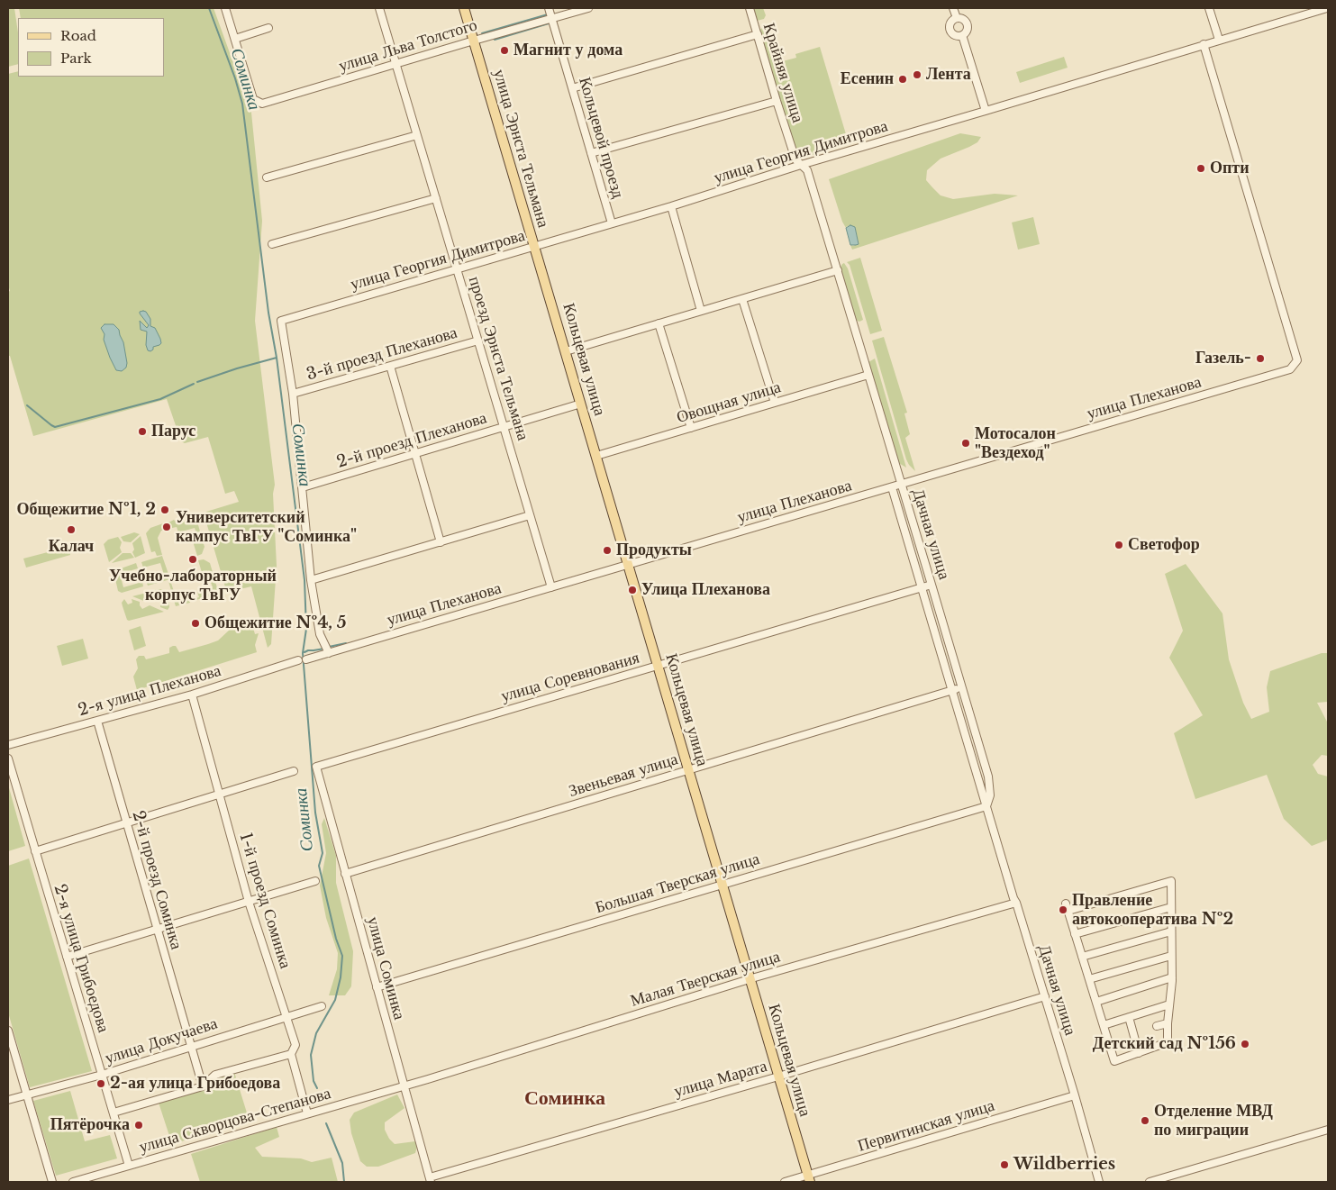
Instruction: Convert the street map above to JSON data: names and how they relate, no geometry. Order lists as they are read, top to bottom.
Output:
{
  "streets": {
    "main road": ["улица Эрнста Тельмана", "Кольцевая улица"],
    "street": [
      "улица Льва Толстого",
      "Крайняя улица",
      "Кольцевой проезд",
      "улица Георгия Димитрова",
      "3-й проезд Плеханова",
      "проезд Эрнста Тельмана",
      "улица Плеханова",
      "Овощная улица",
      "2-й проезд Плеханова",
      "Дачная улица",
      "улица Соревнования",
      "2-я улица Плеханова",
      "Звеньевая улица",
      "2-й проезд Соминка",
      "Большая Тверская улица",
      "1-й проезд Соминка",
      "2-я улица Грибоедова",
      "улица Соминка",
      "Малая Тверская улица",
      "улица Докучаева",
      "улица Марата",
      "улица Скворцова-Степанова",
      "Первитинская улица"
    ]
  },
  "crossings": [
    ["улица Льва Толстого", "Кольцевой проезд"],
    ["улица Льва Толстого", "улица Эрнста Тельмана"],
    ["улица Льва Толстого", "проезд Эрнста Тельмана"],
    ["Крайняя улица", "улица Георгия Димитрова"],
    ["Крайняя улица", "Дачная улица"],
    ["Кольцевой проезд", "улица Георгия Димитрова"],
    ["улица Эрнста Тельмана", "улица Георгия Димитрова"],
    ["улица Эрнста Тельмана", "Кольцевая улица"],
    ["улица Георгия Димитрова", "3-й проезд Плеханова"],
    ["улица Георгия Димитрова", "проезд Эрнста Тельмана"],
    ["улица Георгия Димитрова", "Кольцевая улица"],
    ["улица Георгия Димитрова", "улица Плеханова"],
    ["3-й проезд Плеханова", "проезд Эрнста Тельмана"],
    ["проезд Эрнста Тельмана", "улица Плеханова"],
    ["проезд Эрнста Тельмана", "2-й проезд Плеханова"],
    ["Кольцевая улица", "улица Плеханова"],
    ["Кольцевая улица", "Овощная улица"],
    ["Кольцевая улица", "2-й проезд Плеханова"],
    ["Кольцевая улица", "улица Соревнования"],
    ["Кольцевая улица", "Звеньевая улица"],
    ["Кольцевая улица", "Большая Тверская улица"],
    ["Кольцевая улица", "Малая Тверская улица"],
    ["Кольцевая улица", "улица Марата"],
    ["Кольцевая улица", "Первитинская улица"],
    ["улица Плеханова", "Дачная улица"],
    ["Овощная улица", "Дачная улица"],
    ["Дачная улица", "улица Соревнования"],
    ["Дачная улица", "Звеньевая улица"],
    ["Дачная улица", "Большая Тверская улица"],
    ["Дачная улица", "Малая Тверская улица"],
    ["Дачная улица", "улица Марата"],
    ["Дачная улица", "Первитинская улица"],
    ["улица Соревнования", "улица Соминка"],
    ["2-я улица Плеханова", "2-й проезд Соминка"],
    ["2-я улица Плеханова", "1-й проезд Соминка"],
    ["Звеньевая улица", "улица Соминка"],
    ["2-й проезд Соминка", "улица Докучаева"],
    ["Большая Тверская улица", "улица Соминка"],
    ["1-й проезд Соминка", "улица Докучаева"],
    ["1-й проезд Соминка", "улица Скворцова-Степанова"],
    ["2-я улица Грибоедова", "улица Докучаева"],
    ["2-я улица Грибоедова", "улица Скворцова-Степанова"],
    ["улица Соминка", "Малая Тверская улица"],
    ["улица Соминка", "улица Марата"],
    ["улица Соминка", "улица Скворцова-Степанова"],
    ["Малая Тверская улица", "улица Скворцова-Степанова"]
  ],
  "districts": ["Соминка"],
  "water": ["Соминка"],
  "places": [
    "Магнит у дома",
    "Лента",
    "Есенин",
    "Опти",
    "Газель-",
    "Парус",
    "Мотосалон \"Вездеход\"",
    "Общежитие №1, 2",
    "Университетский кампус ТвГУ \"Соминка\"",
    "Калач",
    "Светофор",
    "Продукты",
    "Учебно-лабораторный корпус ТвГУ",
    "Улица Плеханова",
    "Общежитие №4, 5",
    "Правление автокооператива №2",
    "Детский сад №156",
    "2-ая улица Грибоедова",
    "Отделение МВД по миграции",
    "Пятёрочка",
    "Wildberries"
  ],
  "legend": ["Road", "Park"]
}
